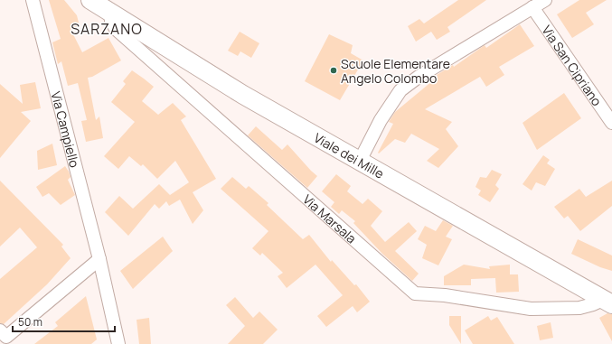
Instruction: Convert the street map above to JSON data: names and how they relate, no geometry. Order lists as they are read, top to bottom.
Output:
{
  "streets": {
    "main road": ["Viale dei Mille"],
    "street": ["Via San Cipriano", "Via Campiello", "Via Marsala"]
  },
  "crossings": [
    ["Viale dei Mille", "Via Marsala"]
  ],
  "districts": ["SARZANO"],
  "places": ["Scuole Elementare Angelo Colombo"],
  "scale_bar": "50 m"
}
